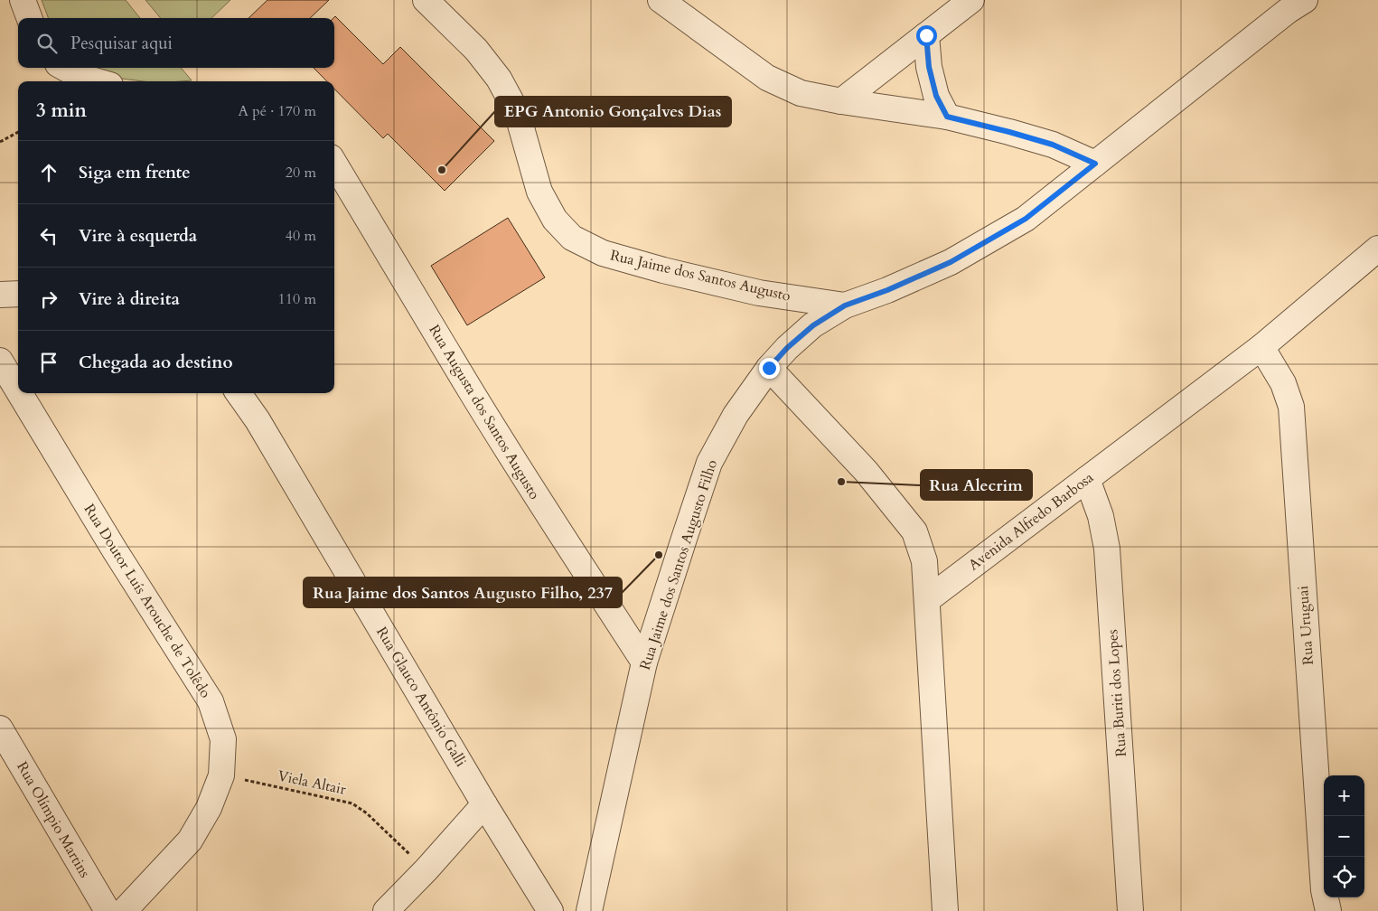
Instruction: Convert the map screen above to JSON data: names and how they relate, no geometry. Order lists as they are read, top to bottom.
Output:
{
  "streets": {
    "street": [
      "Rua Jaime dos Santos Augusto",
      "Rua Augusta dos Santos Augusto",
      "Avenida Alfredo Barbosa",
      "Rua Jaime dos Santos Augusto Filho",
      "Rua Doutor Luís Arouche de Tolêdo",
      "Rua Uruguai",
      "Rua Buriti dos Lopes",
      "Rua Glauco Antônio Galli",
      "Rua Olímpio Martins"
    ],
    "path": ["Viela Altair"]
  },
  "crossings": [
    ["Rua Jaime dos Santos Augusto", "Rua Jaime dos Santos Augusto Filho"],
    ["Rua Augusta dos Santos Augusto", "Rua Jaime dos Santos Augusto Filho"],
    ["Avenida Alfredo Barbosa", "Rua Uruguai"],
    ["Avenida Alfredo Barbosa", "Rua Buriti dos Lopes"],
    ["Rua Doutor Luís Arouche de Tolêdo", "Viela Altair"]
  ],
  "places": ["EPG Antonio Gonçalves Dias", "Rua Alecrim", "Rua Jaime dos Santos Augusto Filho, 237"],
  "page": {
    "search": "Pesquisar aqui",
    "heading": ["3 min", "A pé · 170 m"],
    "list": [
      ["Siga em frente", "20 m"],
      ["Vire à esquerda", "40 m"],
      ["Vire à direita", "110 m"],
      "Chegada ao destino"
    ],
    "map_buttons": ["+", "−"]
  }
}
